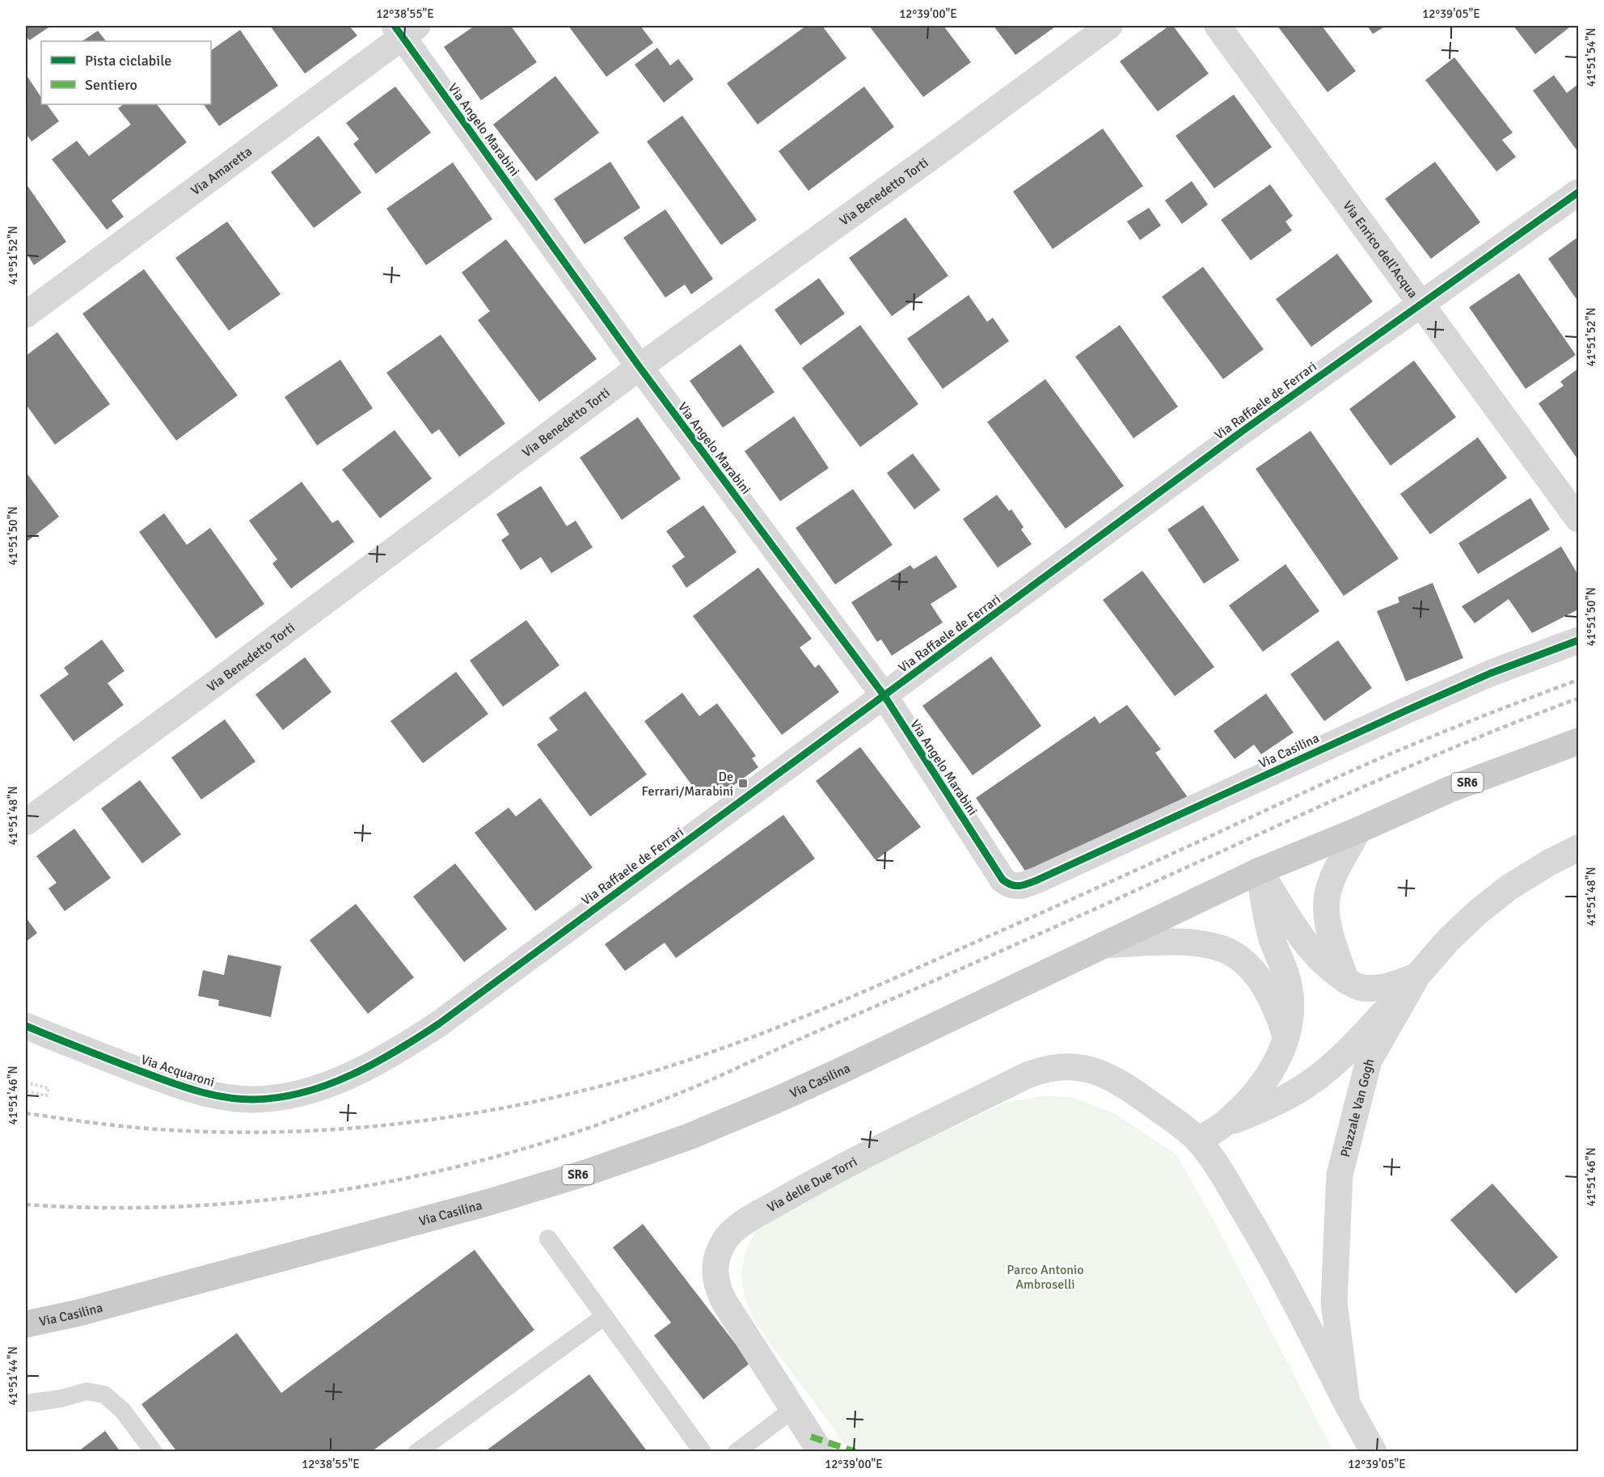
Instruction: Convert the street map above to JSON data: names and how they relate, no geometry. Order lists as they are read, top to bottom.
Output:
{
  "streets": {
    "main road": ["Via Casilina", "SR6"],
    "street": [
      "Via Angelo Marabini",
      "Via Amaretta",
      "Via Benedetto Torti",
      "Via Enrico dell'Acqua",
      "Via Raffaele de Ferrari",
      "Via Acquaroni",
      "Piazzale Van Gogh",
      "Via delle Due Torri"
    ]
  },
  "crossings": [
    ["Via Angelo Marabini", "Via Amaretta"],
    ["Via Angelo Marabini", "Via Benedetto Torti"],
    ["Via Angelo Marabini", "Via Raffaele de Ferrari"],
    ["Via Angelo Marabini", "Via Casilina"],
    ["Via Enrico dell'Acqua", "Via Raffaele de Ferrari"],
    ["Via Raffaele de Ferrari", "Via Acquaroni"],
    ["Piazzale Van Gogh", "Via delle Due Torri"]
  ],
  "parks": ["Parco Antonio Ambroselli"],
  "places": {
    "transit": ["De Ferrari/Marabini"]
  },
  "legend": ["Pista ciclabile", "Sentiero"],
  "coordinates": [
    "12°38'55\"E",
    "12°39'00\"E",
    "12°39'05\"E",
    "41°51'54\"N",
    "41°51'52\"N",
    "41°51'50\"N",
    "41°51'48\"N",
    "41°51'46\"N",
    "41°51'44\"N"
  ]
}
